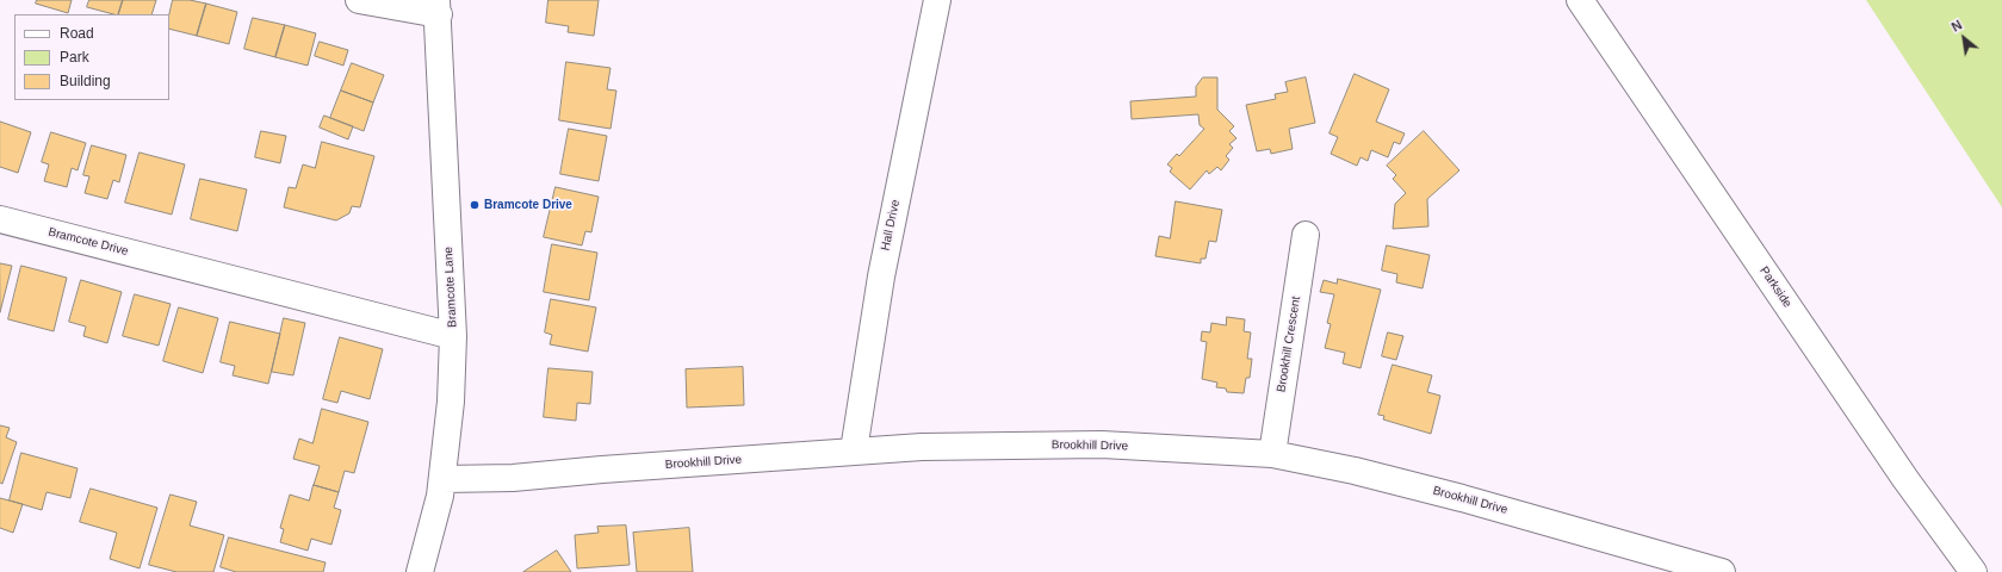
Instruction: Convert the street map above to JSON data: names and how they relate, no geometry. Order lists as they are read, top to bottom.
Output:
{
  "streets": {
    "street": [
      "Hall Drive",
      "Bramcote Drive",
      "Bramcote Lane",
      "Parkside",
      "Brookhill Crescent",
      "Brookhill Drive"
    ]
  },
  "crossings": [
    ["Hall Drive", "Brookhill Drive"],
    ["Bramcote Drive", "Bramcote Lane"],
    ["Bramcote Lane", "Brookhill Drive"],
    ["Brookhill Crescent", "Brookhill Drive"]
  ],
  "places": ["Bramcote Drive"],
  "legend": ["Road", "Park", "Building"],
  "north": "top left"
}
